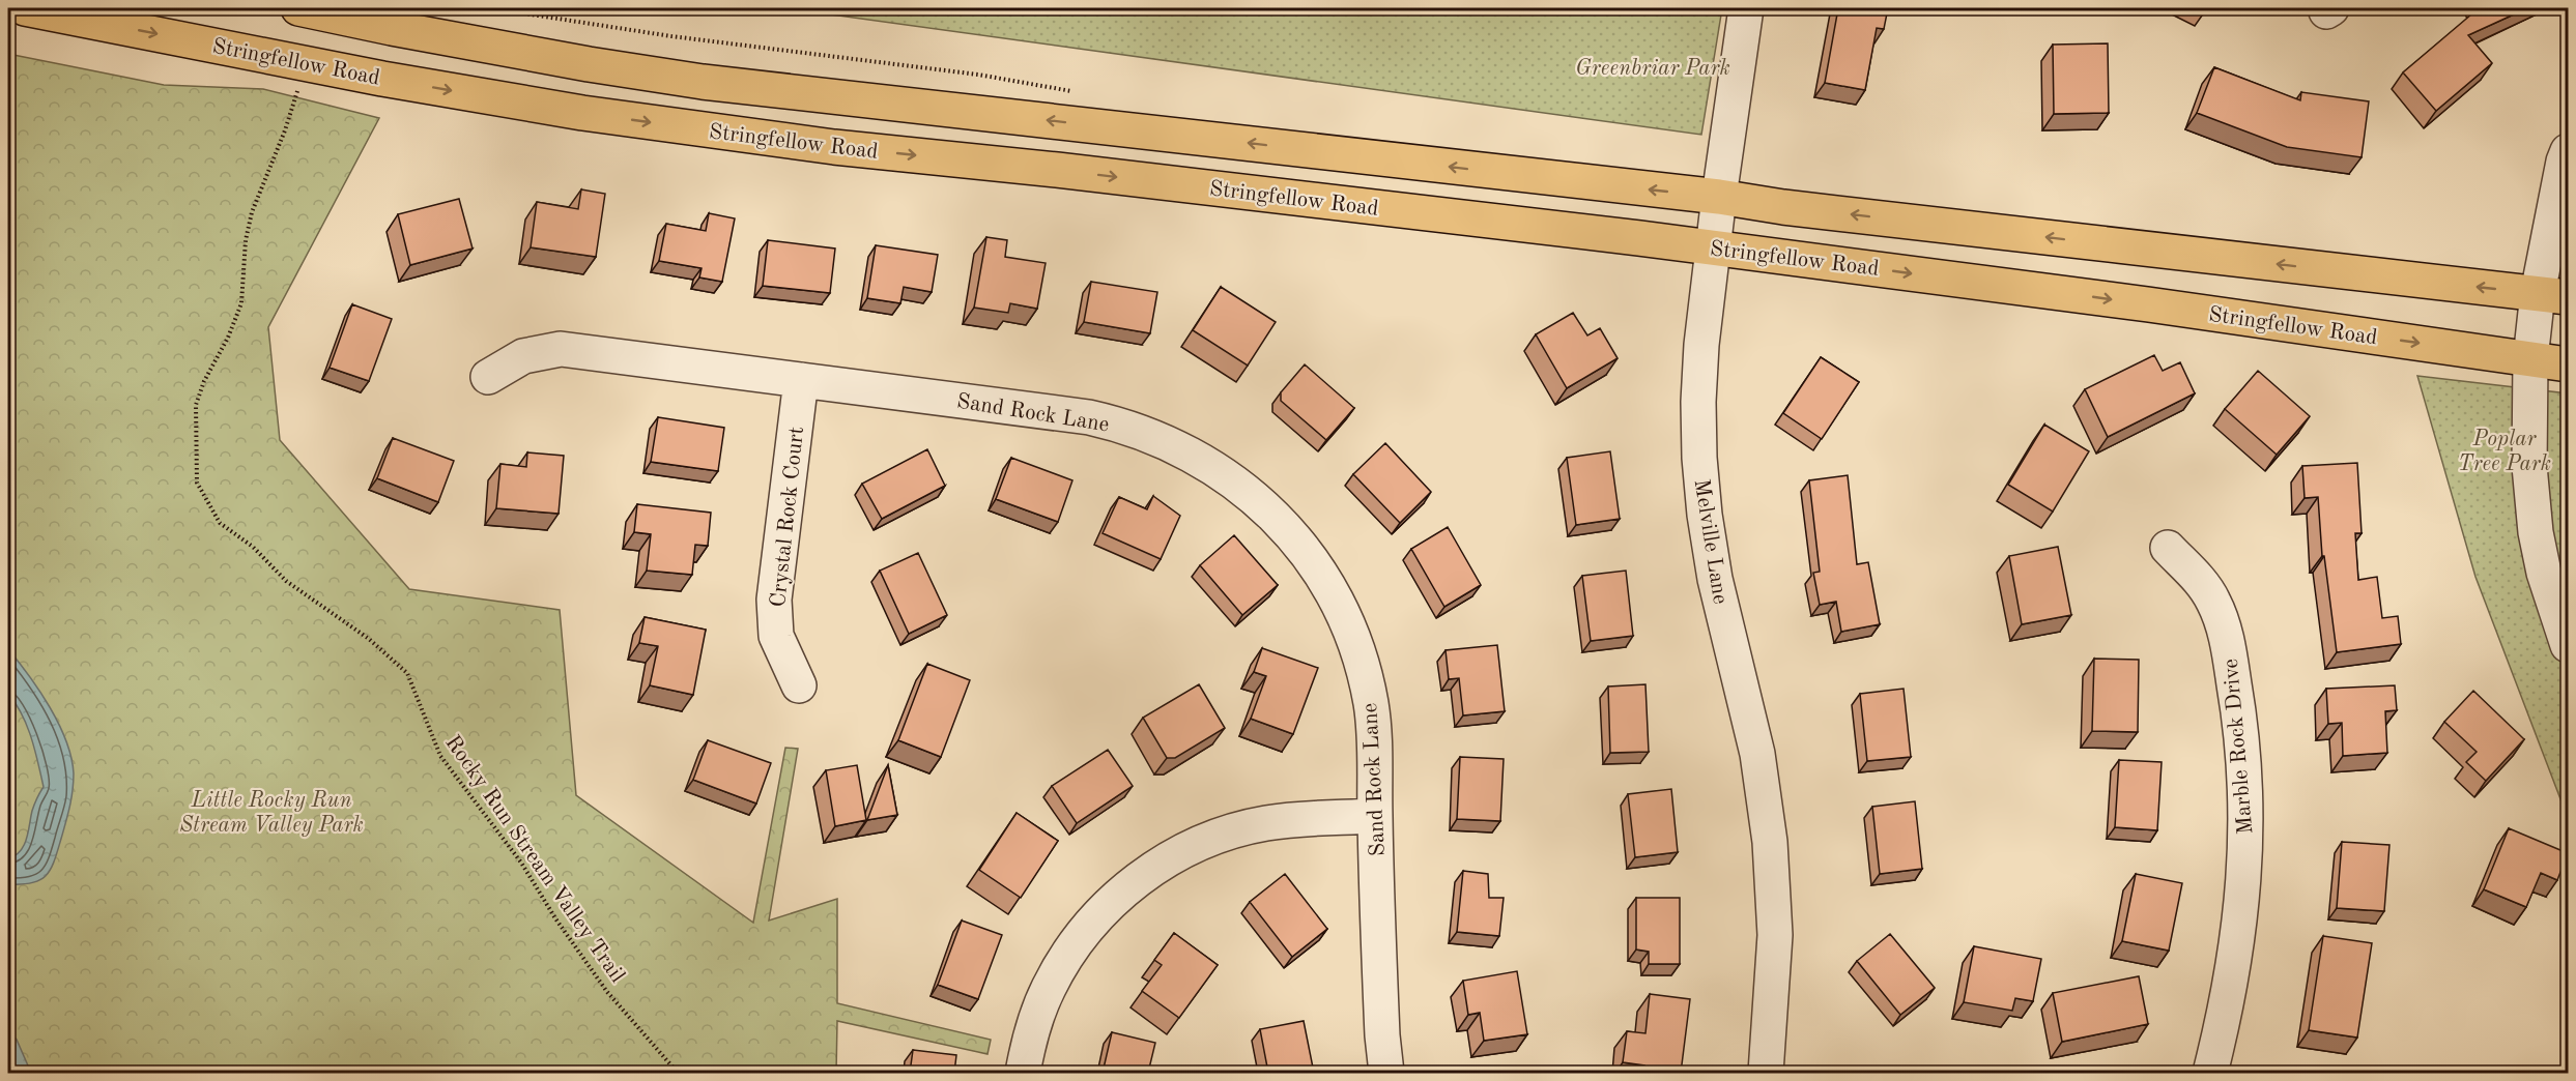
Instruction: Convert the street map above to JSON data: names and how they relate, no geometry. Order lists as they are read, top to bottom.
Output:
{
  "streets": {
    "main road": ["Stringfellow Road"],
    "street": [
      "Sand Rock Lane",
      "Crystal Rock Court",
      "Melville Lane",
      "Marble Rock Drive"
    ],
    "path": ["Rocky Run Stream Valley Trail"]
  },
  "crossings": [
    ["Stringfellow Road", "Melville Lane"],
    ["Sand Rock Lane", "Crystal Rock Court"]
  ],
  "parks": ["Greenbriar Park", "Poplar Tree Park", "Little Rocky Run Stream Valley Park"]
}
